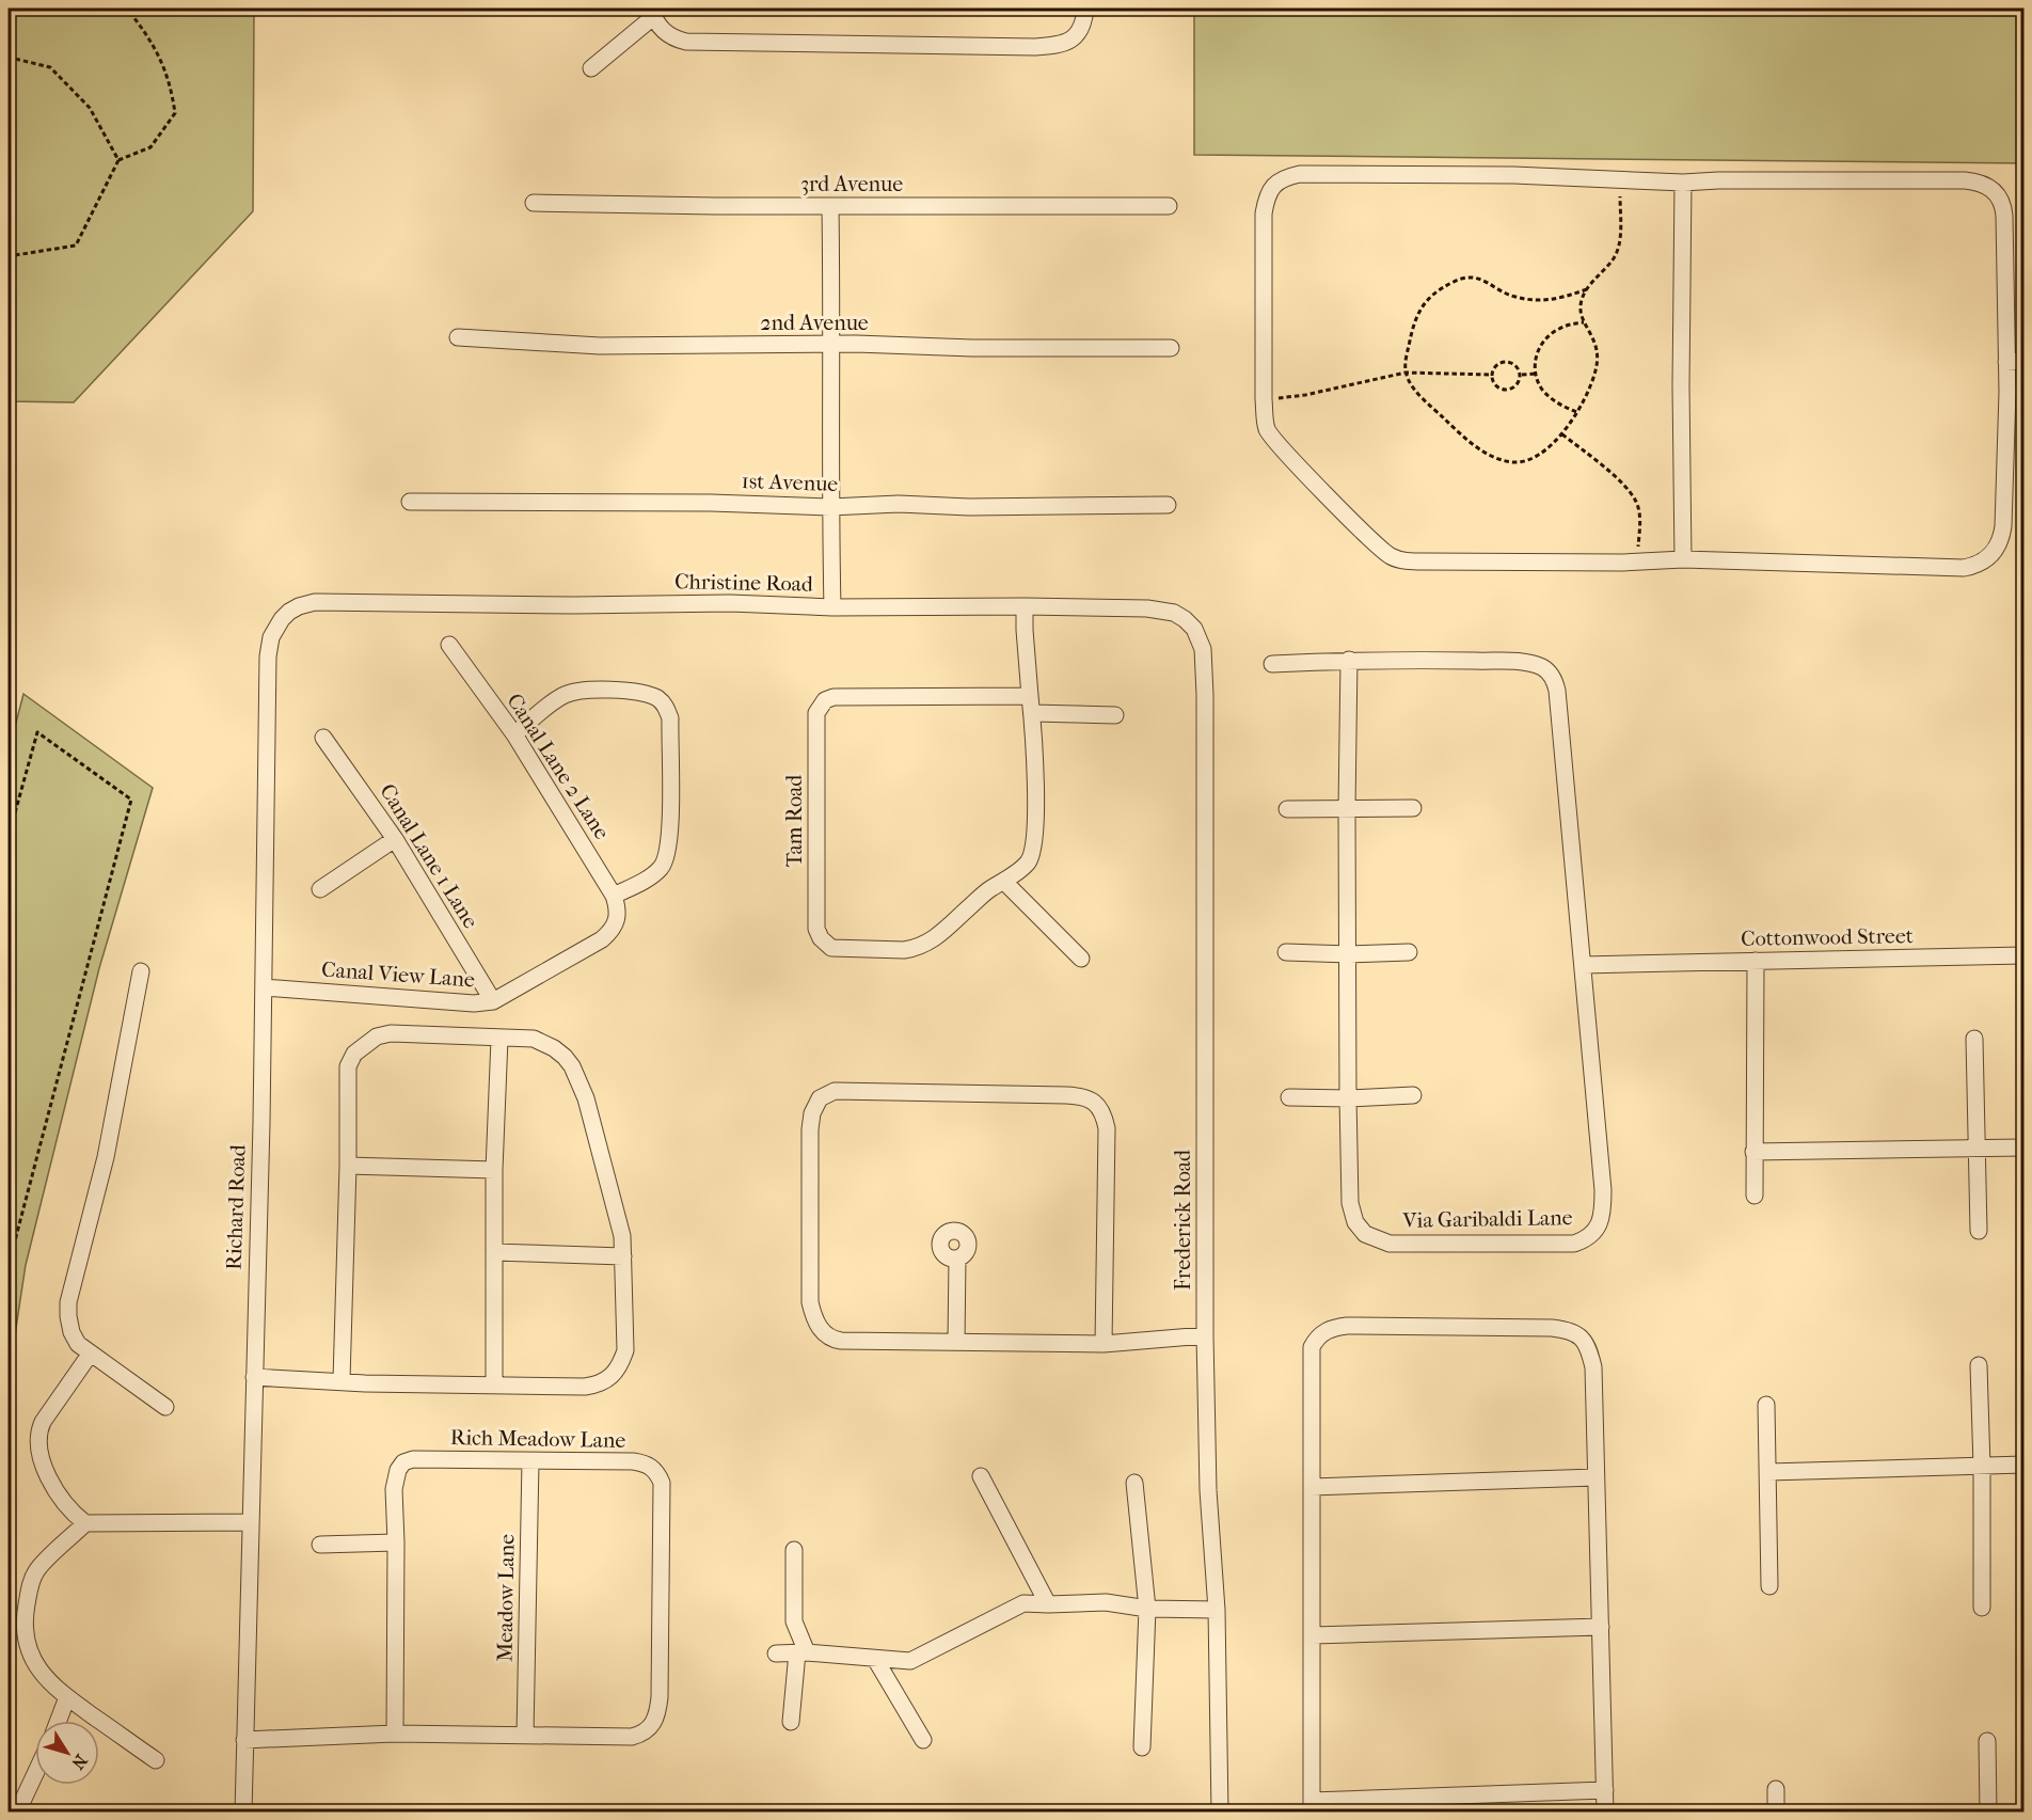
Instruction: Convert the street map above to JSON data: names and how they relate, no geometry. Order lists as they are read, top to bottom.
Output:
{
  "streets": {
    "street": [
      "3rd Avenue",
      "2nd Avenue",
      "1st Avenue",
      "Christine Road",
      "Canal Lane 2 Lane",
      "Tam Road",
      "Canal Lane 1 Lane",
      "Cottonwood Street",
      "Canal View Lane",
      "Richard Road",
      "Via Garibaldi Lane",
      "Frederick Road",
      "Rich Meadow Lane",
      "Meadow Lane"
    ]
  },
  "crossings": [
    ["Christine Road", "Tam Road"],
    ["Christine Road", "Richard Road"],
    ["Christine Road", "Frederick Road"],
    ["Canal Lane 2 Lane", "Canal View Lane"],
    ["Canal Lane 1 Lane", "Canal View Lane"],
    ["Cottonwood Street", "Via Garibaldi Lane"],
    ["Canal View Lane", "Richard Road"],
    ["Richard Road", "Rich Meadow Lane"],
    ["Rich Meadow Lane", "Meadow Lane"]
  ],
  "north": "bottom right"
}
